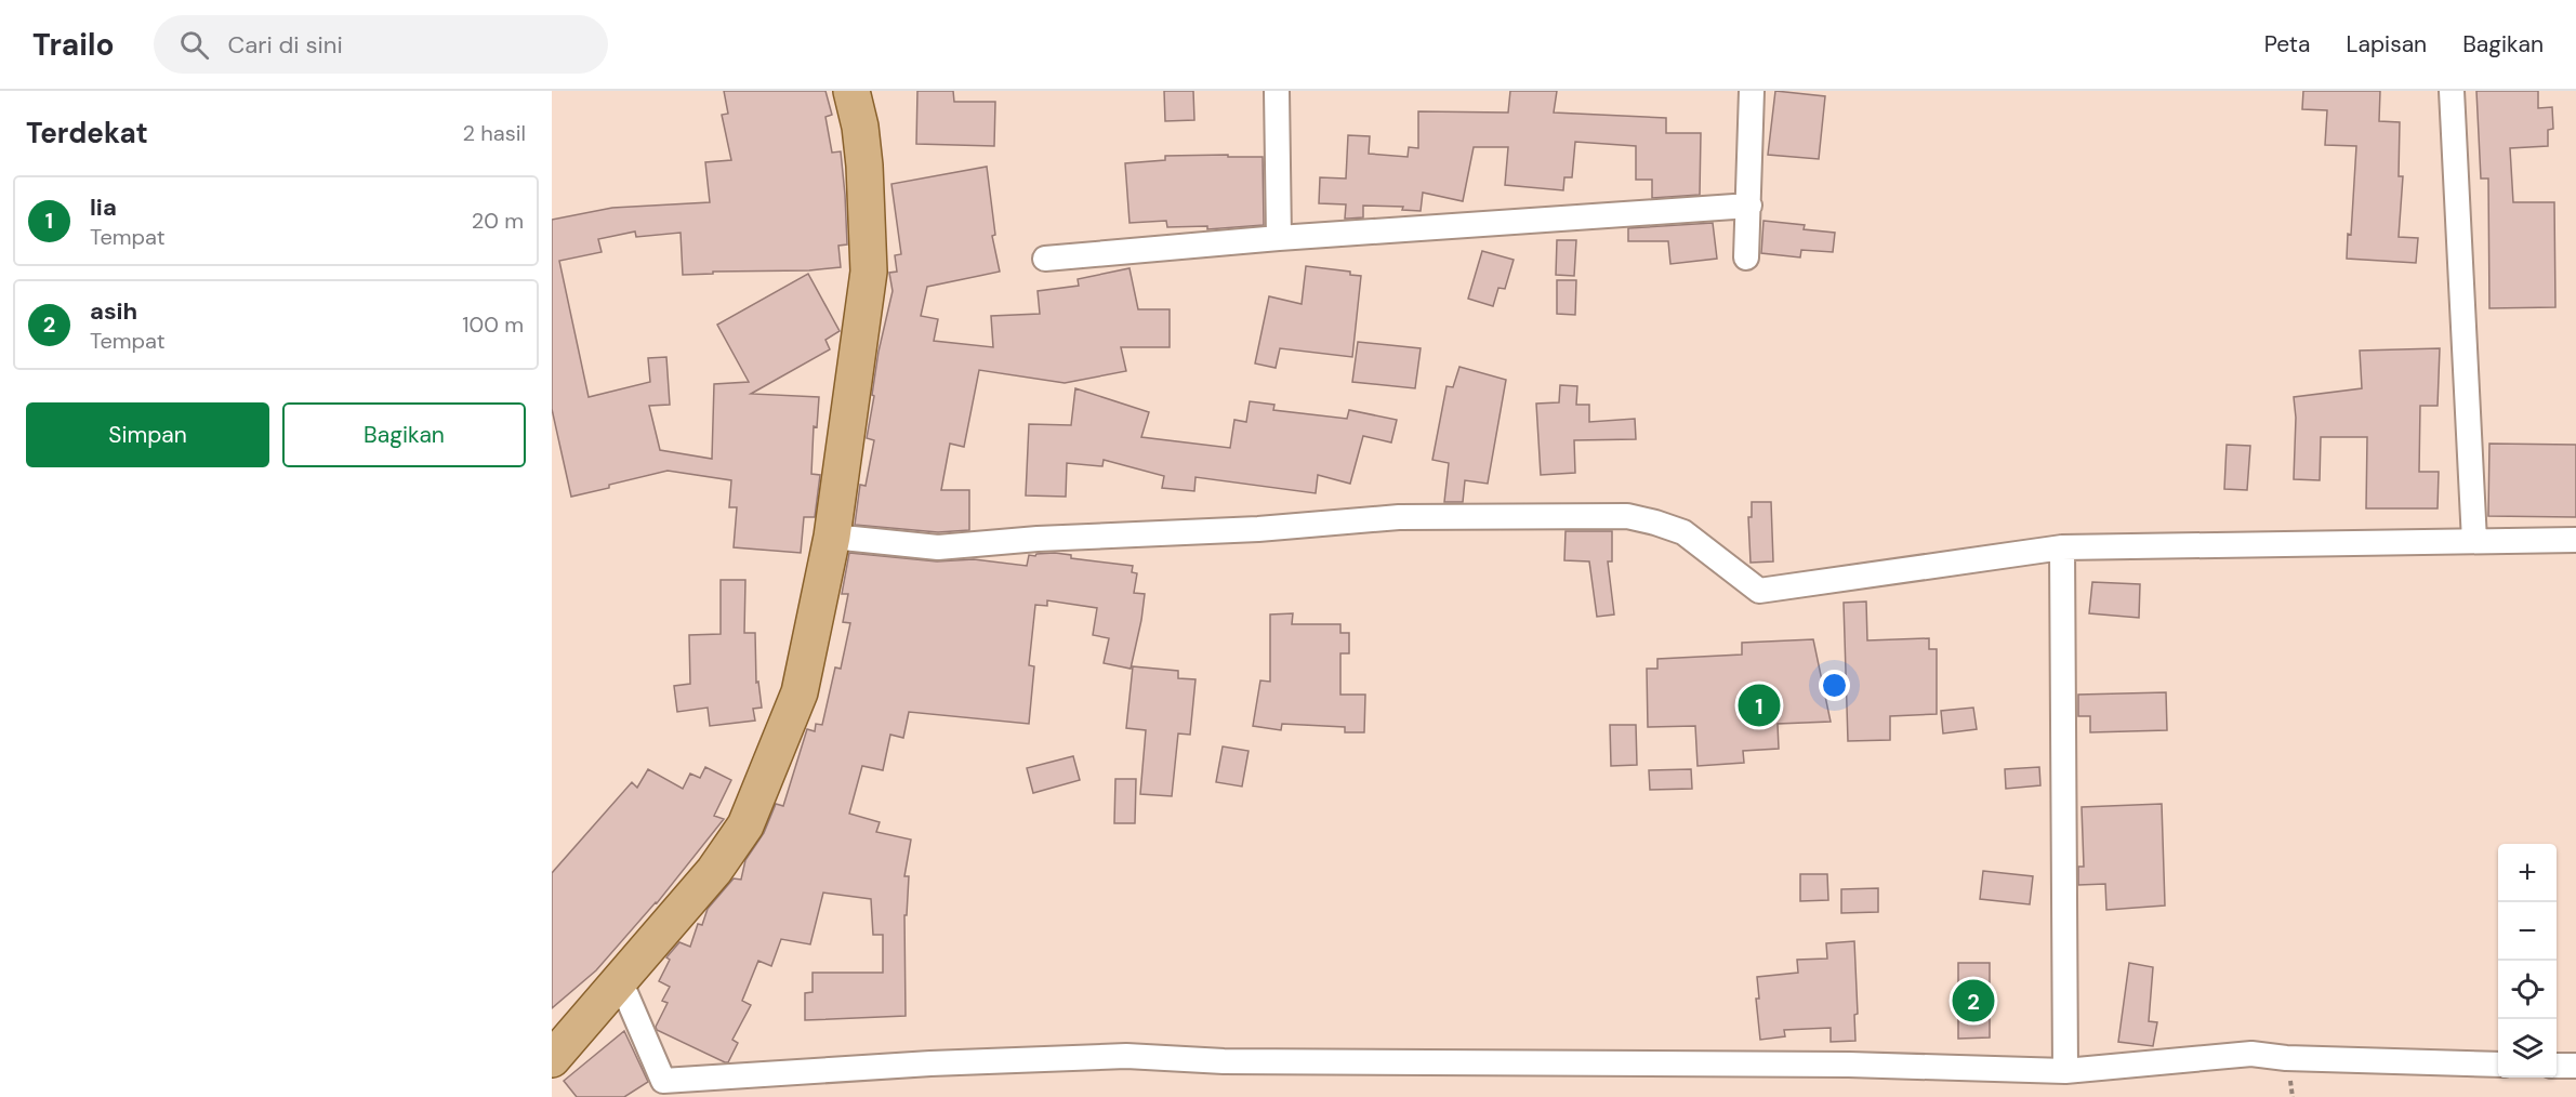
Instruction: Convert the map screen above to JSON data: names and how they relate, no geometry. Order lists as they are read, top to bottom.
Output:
{
  "page": {
    "header": "Trailo",
    "search": "Cari di sini",
    "nav": ["Peta", "Lapisan", "Bagikan"],
    "heading": ["Terdekat", "2 hasil"],
    "list": [
      {
        "mark": "1",
        "name": "lia",
        "note": "Tempat",
        "value": "20 m"
      },
      {
        "mark": "2",
        "name": "asih",
        "note": "Tempat",
        "value": "100 m"
      }
    ],
    "buttons": ["Simpan", "Bagikan"],
    "pins": ["1", "2"],
    "map_buttons": ["+", "−"]
  }
}
